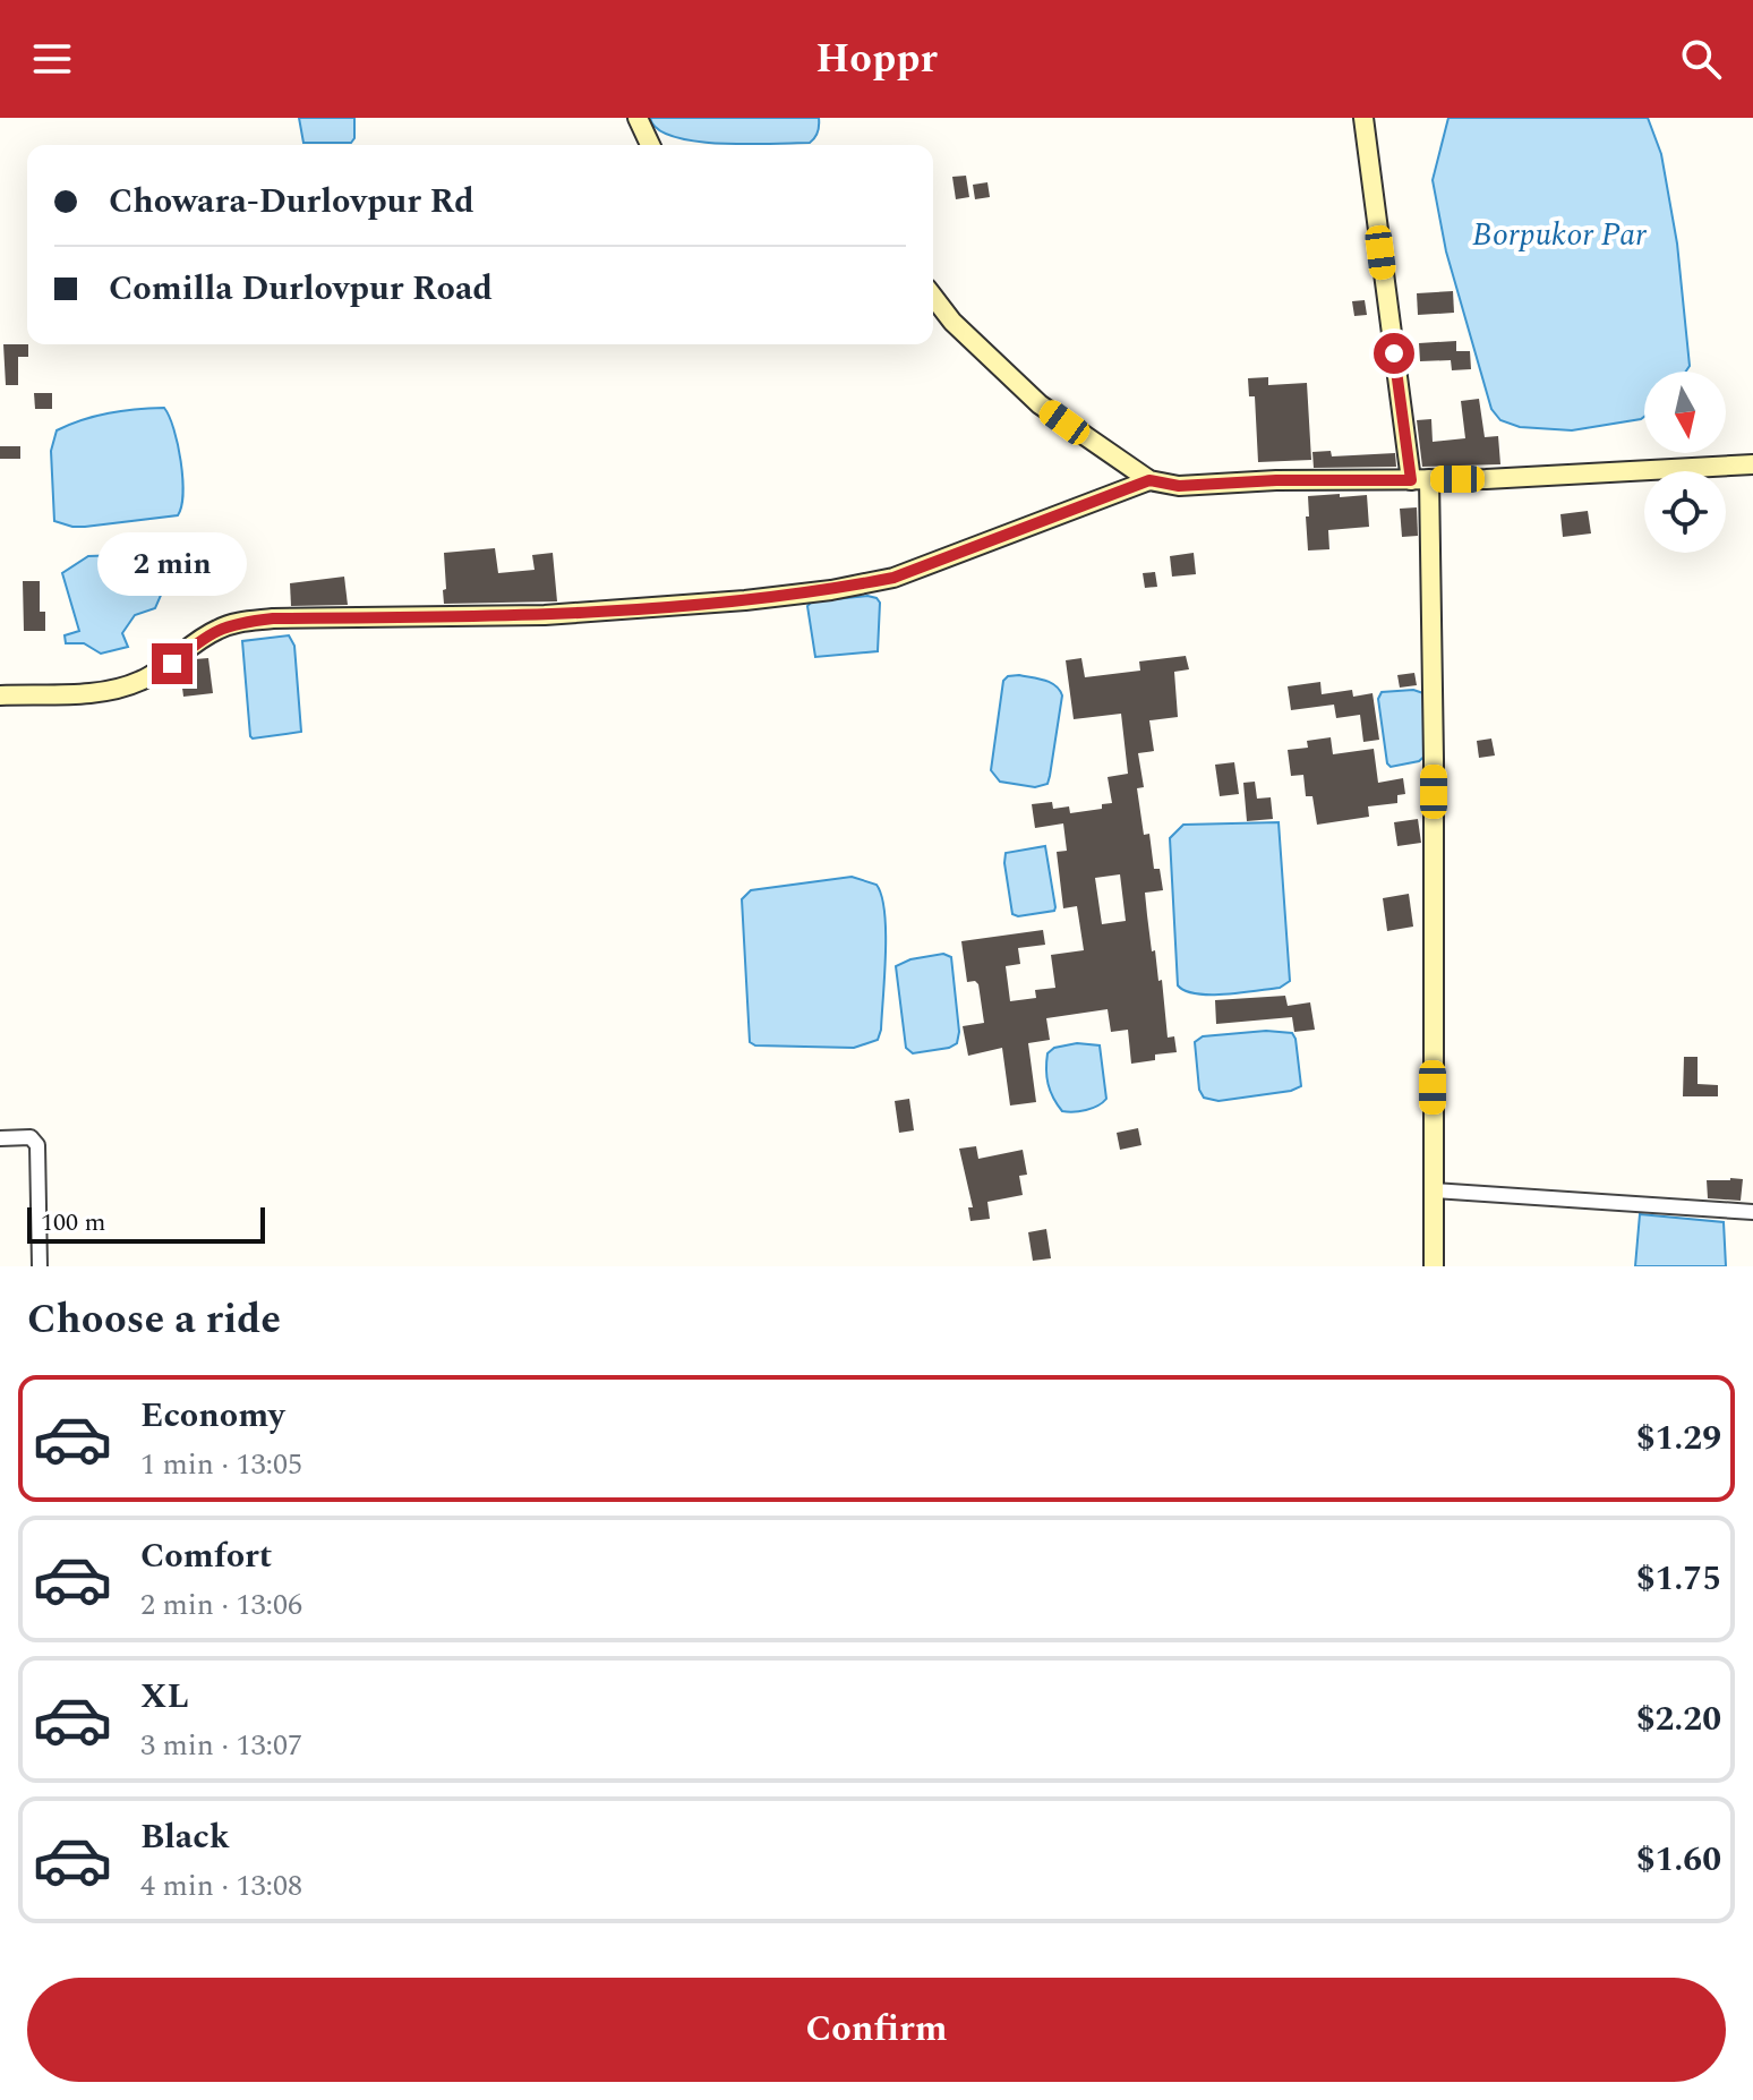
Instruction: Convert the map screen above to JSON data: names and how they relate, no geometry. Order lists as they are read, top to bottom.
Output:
{
  "water": ["Borpukor Par"],
  "scale_bar": "100 m",
  "north": "bottom",
  "page": {
    "header": "Hoppr",
    "banner": ["Chowara-Durlovpur Rd", "Comilla Durlovpur Road"],
    "bubble": "2 min",
    "scale": "100 m",
    "heading": "Choose a ride",
    "list": [
      {
        "name": "Economy",
        "note": "1 min · 13:05",
        "value": "$1.29"
      },
      {
        "name": "Comfort",
        "note": "2 min · 13:06",
        "value": "$1.75"
      },
      {
        "name": "XL",
        "note": "3 min · 13:07",
        "value": "$2.20"
      },
      {
        "name": "Black",
        "note": "4 min · 13:08",
        "value": "$1.60"
      }
    ],
    "buttons": "Confirm"
  }
}
